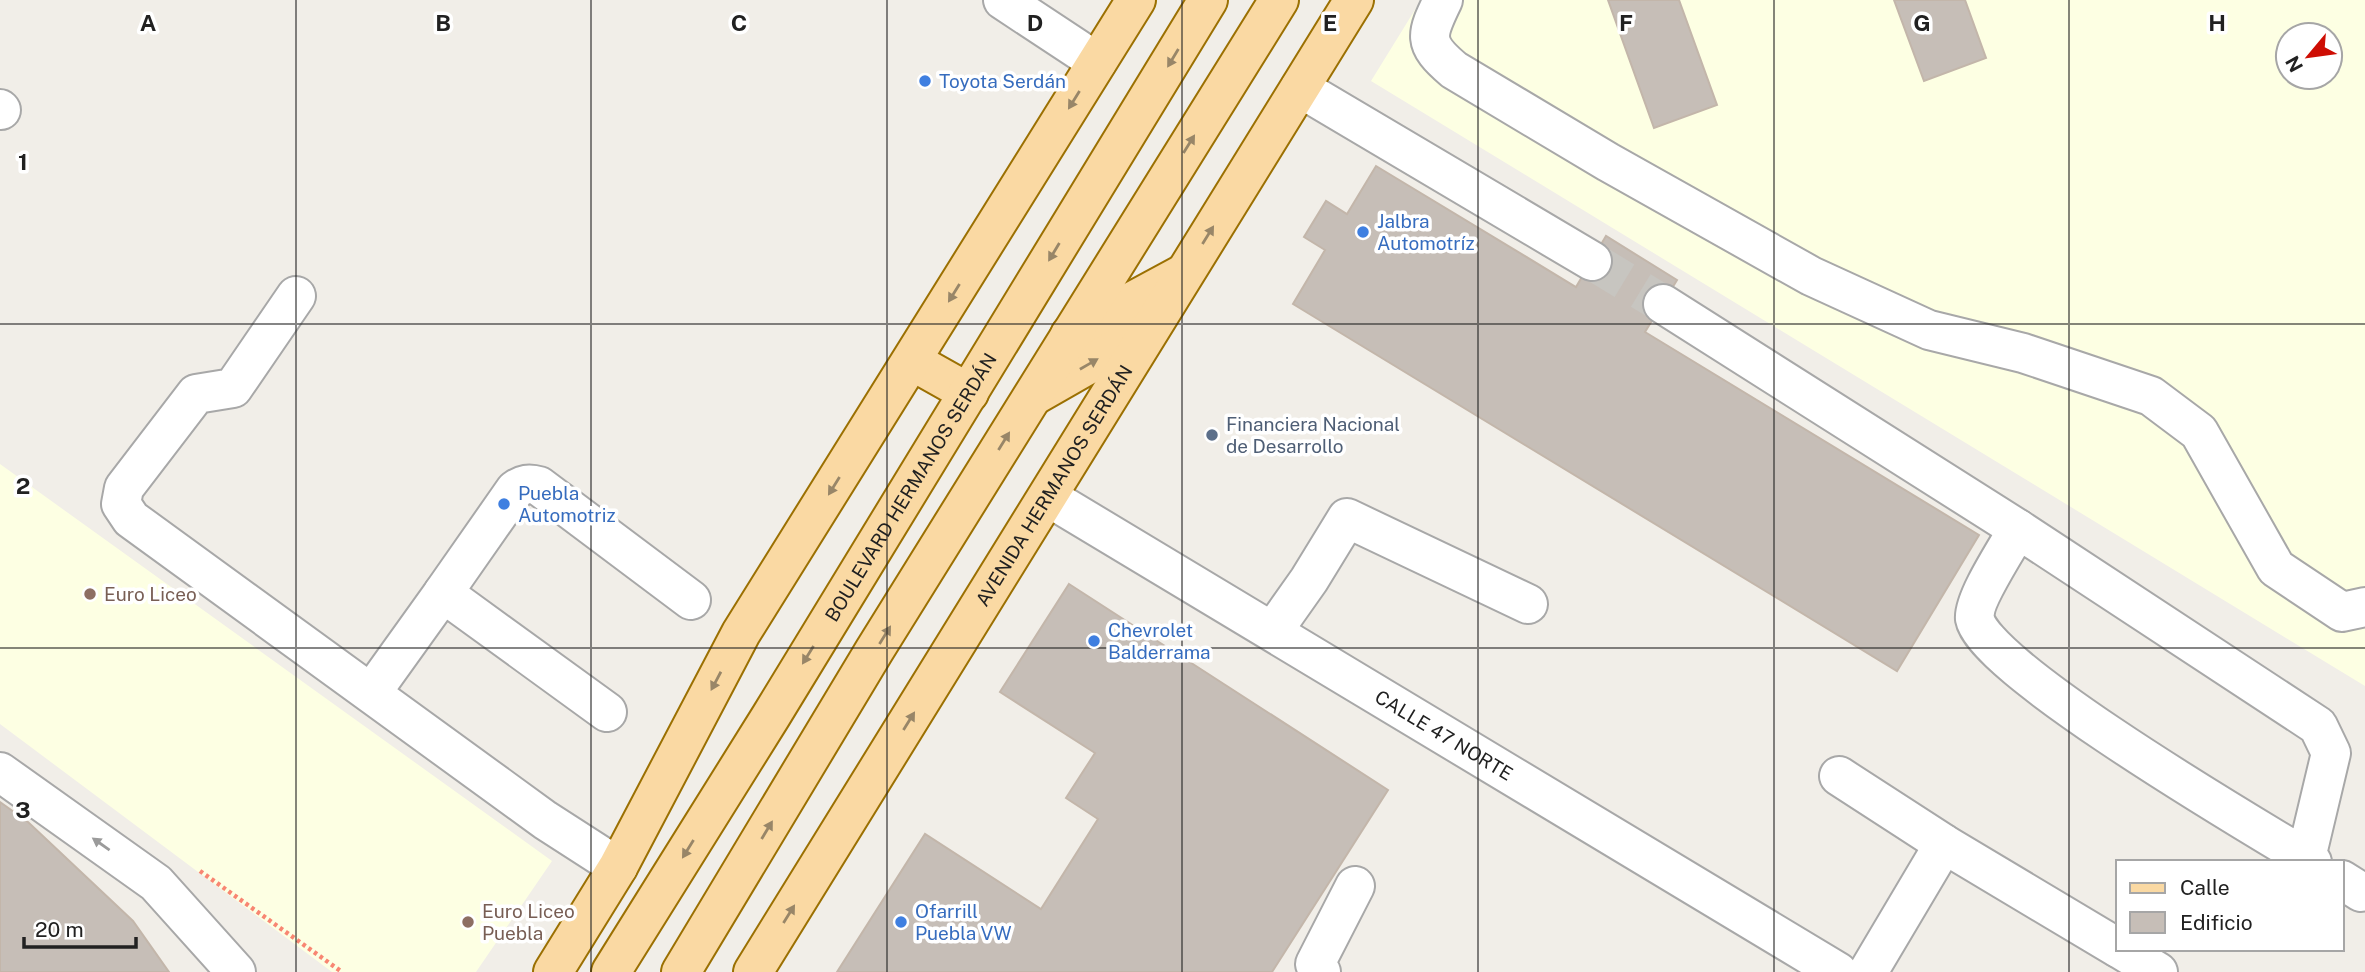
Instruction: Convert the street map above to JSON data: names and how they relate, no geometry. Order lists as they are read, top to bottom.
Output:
{
  "streets": {
    "main road": ["AVENIDA HERMANOS SERDÁN", "BOULEVARD HERMANOS SERDÁN"],
    "street": ["CALLE 47 NORTE"]
  },
  "crossings": [
    ["AVENIDA HERMANOS SERDÁN", "CALLE 47 NORTE"]
  ],
  "places": [
    "Toyota Serdán",
    "Jalbra Automotríz",
    "Financiera Nacional de Desarrollo",
    "Puebla Automotriz",
    "Euro Liceo",
    "Chevrolet Balderrama",
    "Euro Liceo Puebla",
    "Ofarrill Puebla VW"
  ],
  "legend": ["Calle", "Edificio"],
  "scale_bar": "20 m",
  "north": "bottom left",
  "grid": {
    "columns": [
      "A",
      "B",
      "C",
      "D",
      "E",
      "F",
      "G",
      "H"
    ],
    "rows": ["1", "2", "3"]
  }
}
